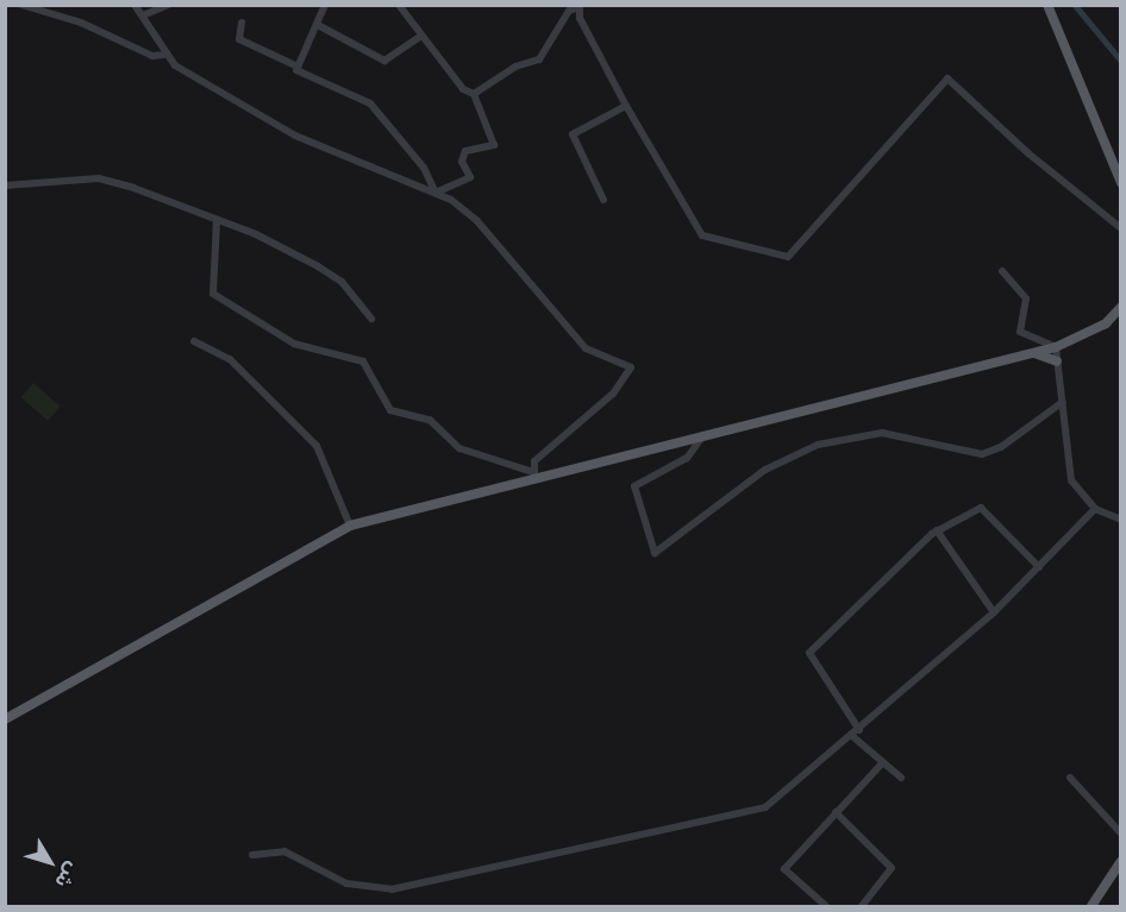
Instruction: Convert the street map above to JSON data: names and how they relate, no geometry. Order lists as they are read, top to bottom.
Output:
{
  "north": "bottom right"
}
